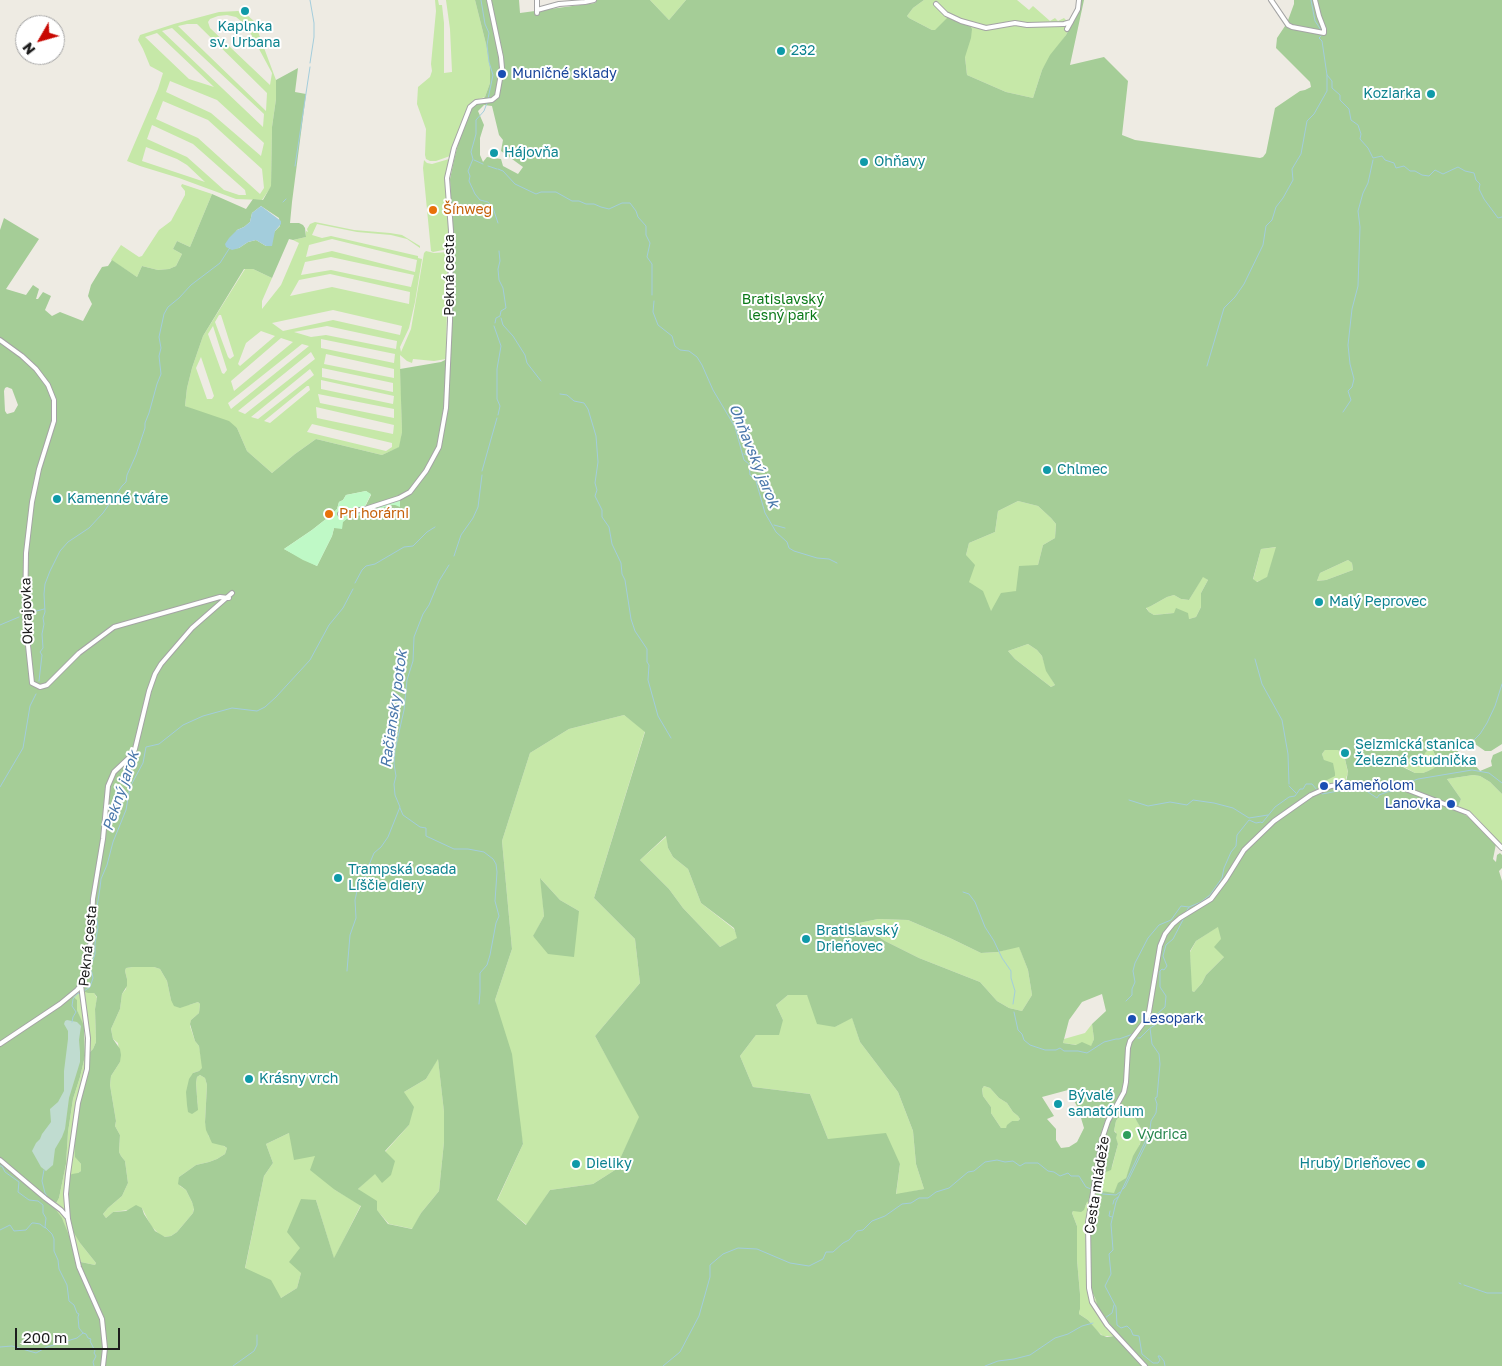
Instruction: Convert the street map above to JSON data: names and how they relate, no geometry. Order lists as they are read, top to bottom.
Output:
{
  "streets": {
    "street": ["Pekná cesta", "Okrajovka", "Cesta mládeže"]
  },
  "crossings": [
    ["Pekná cesta", "Okrajovka"]
  ],
  "water": ["Ohňavský jarok", "Račiansky potok", "Pekný jarok"],
  "parks": ["Bratislavský lesný park"],
  "places": [
    "Kaplnka sv. Urbana",
    "232",
    "Muničné sklady",
    "Koziarka",
    "Hájovňa",
    "Ohňavy",
    "Šínweg",
    "Chlmec",
    "Kamenné tváre",
    "Pri horárni",
    "Malý Peprovec",
    "Seizmická stanica Železná studnička",
    "Kameňolom",
    "Lanovka",
    "Trampská osada Líščie diery",
    "Bratislavský Drieňovec",
    "Lesopark",
    "Krásny vrch",
    "Bývalé sanatórium",
    "Vydrica",
    "Dieliky",
    "Hrubý Drieňovec"
  ],
  "scale_bar": "200 m",
  "north": "bottom left"
}
